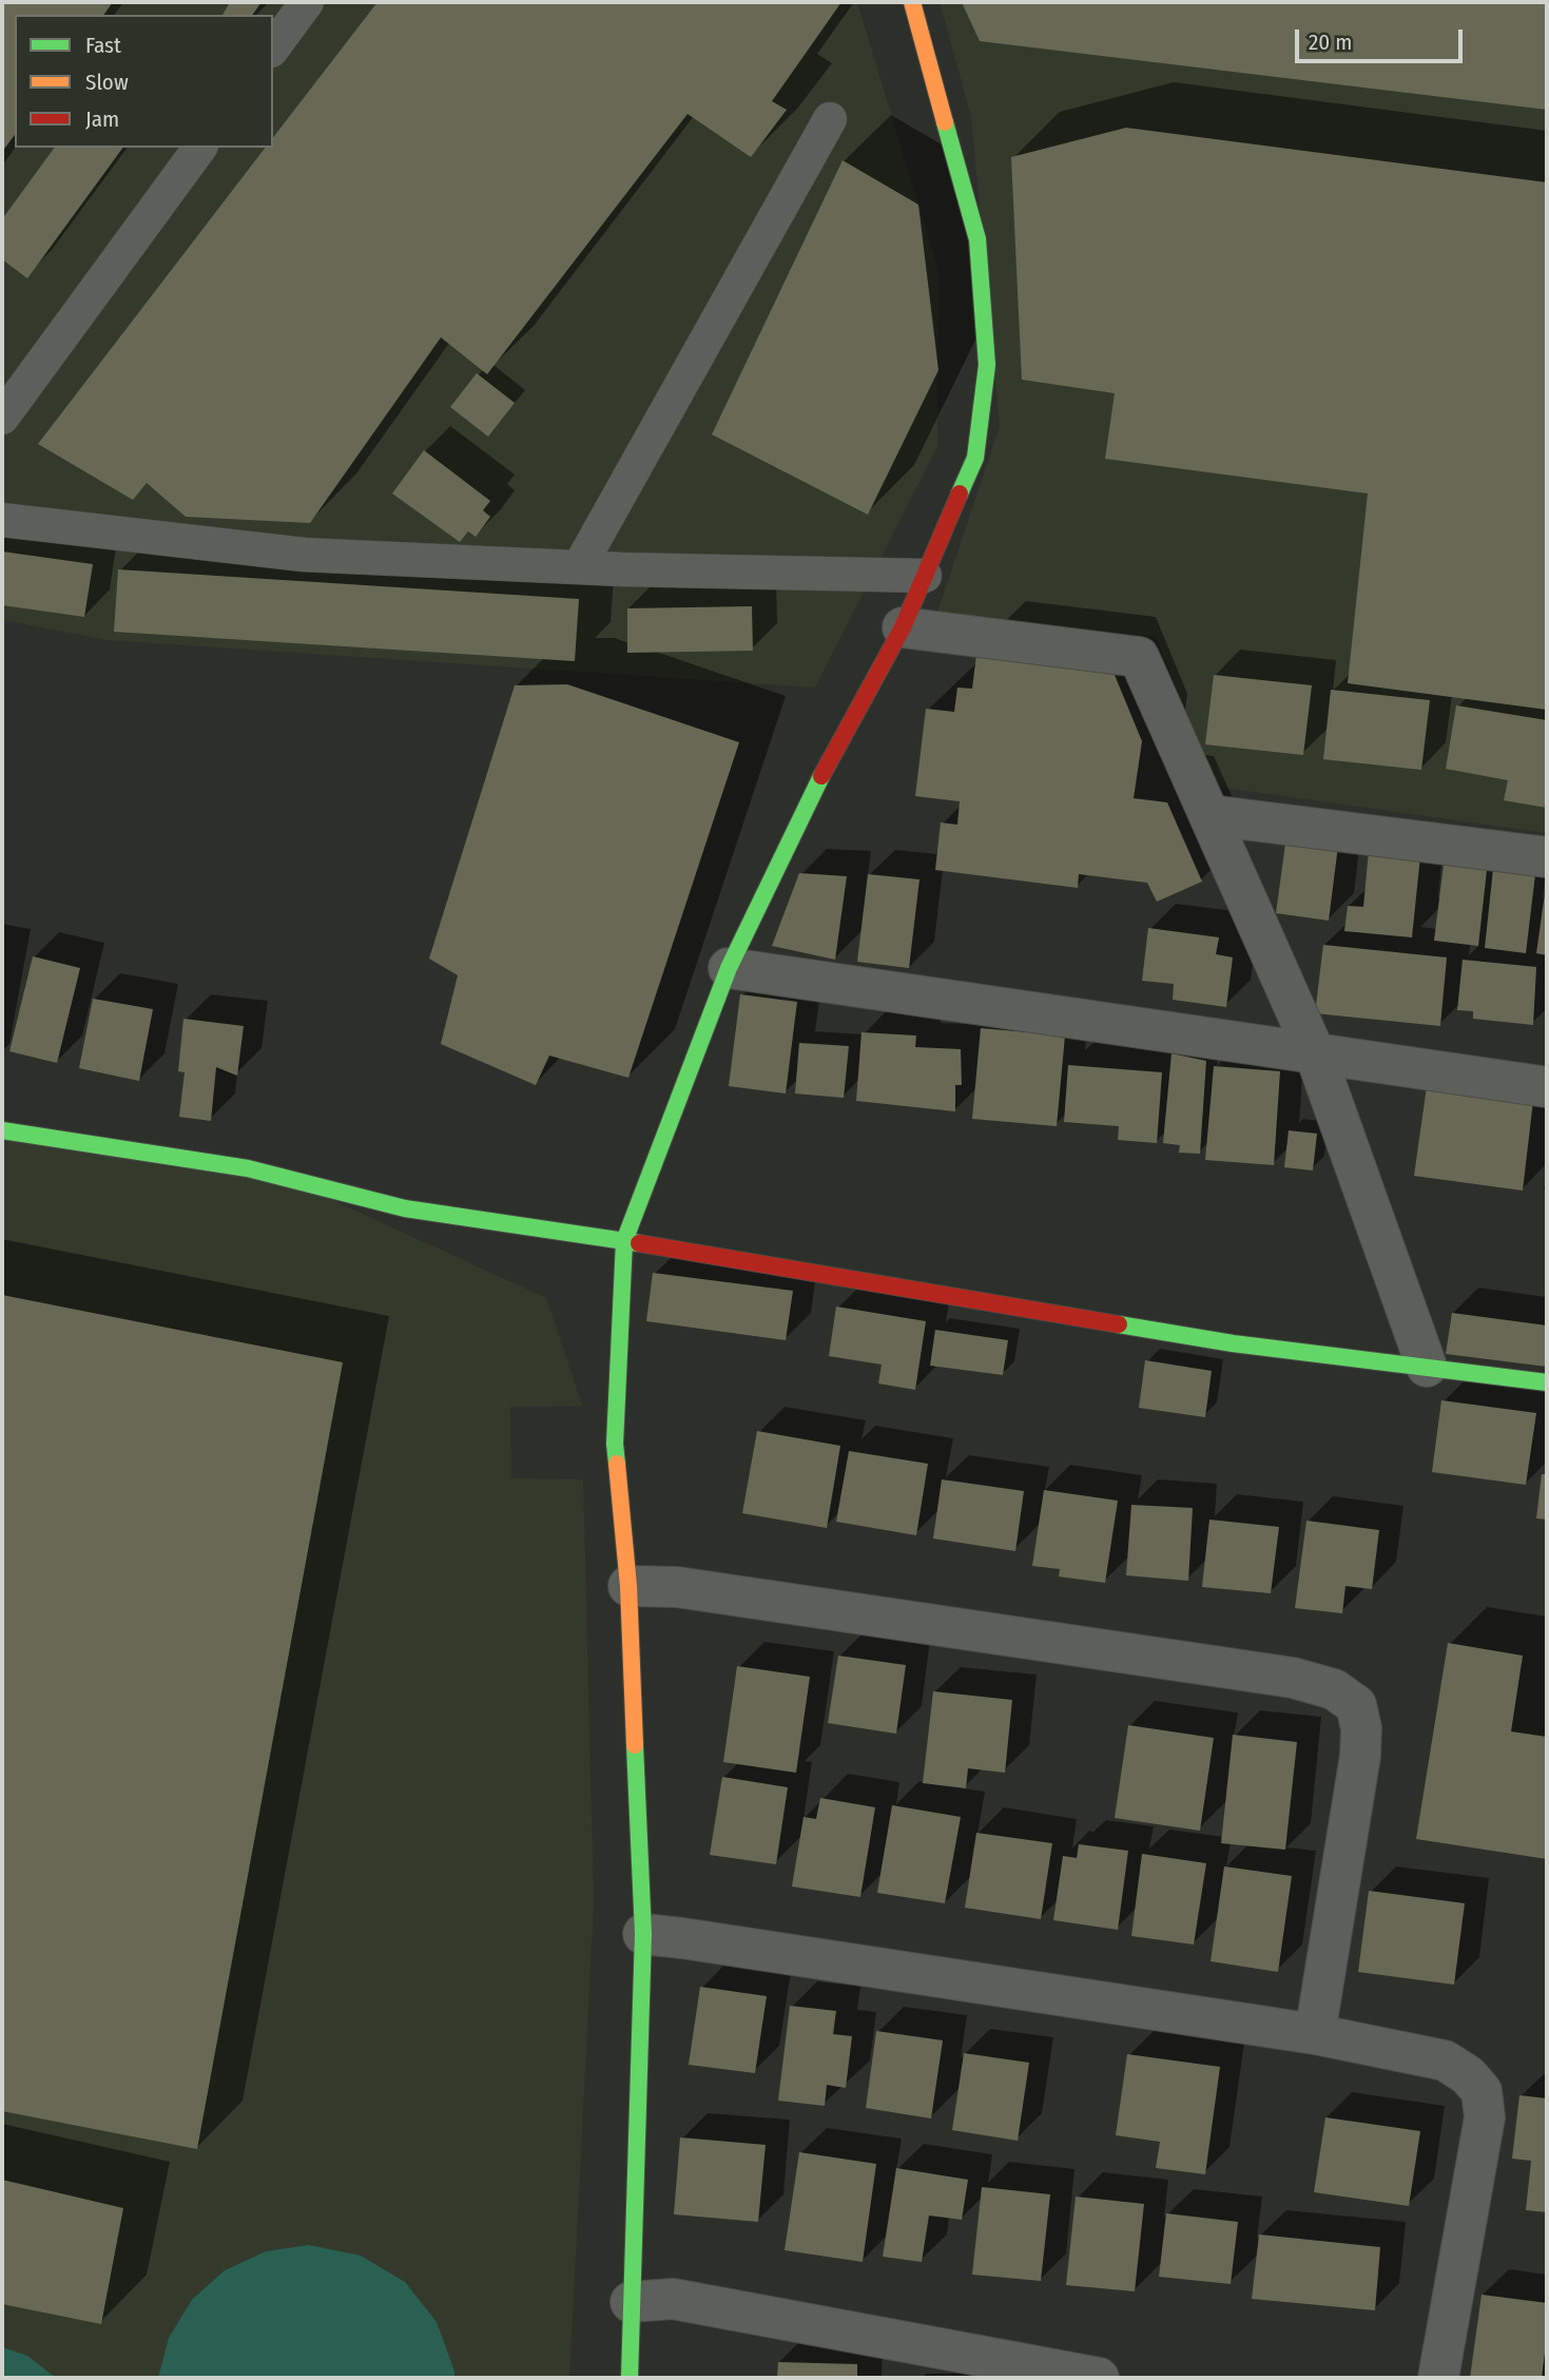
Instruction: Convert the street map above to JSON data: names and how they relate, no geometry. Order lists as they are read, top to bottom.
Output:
{
  "legend": ["Fast", "Slow", "Jam"],
  "scale_bar": "20 m"
}
